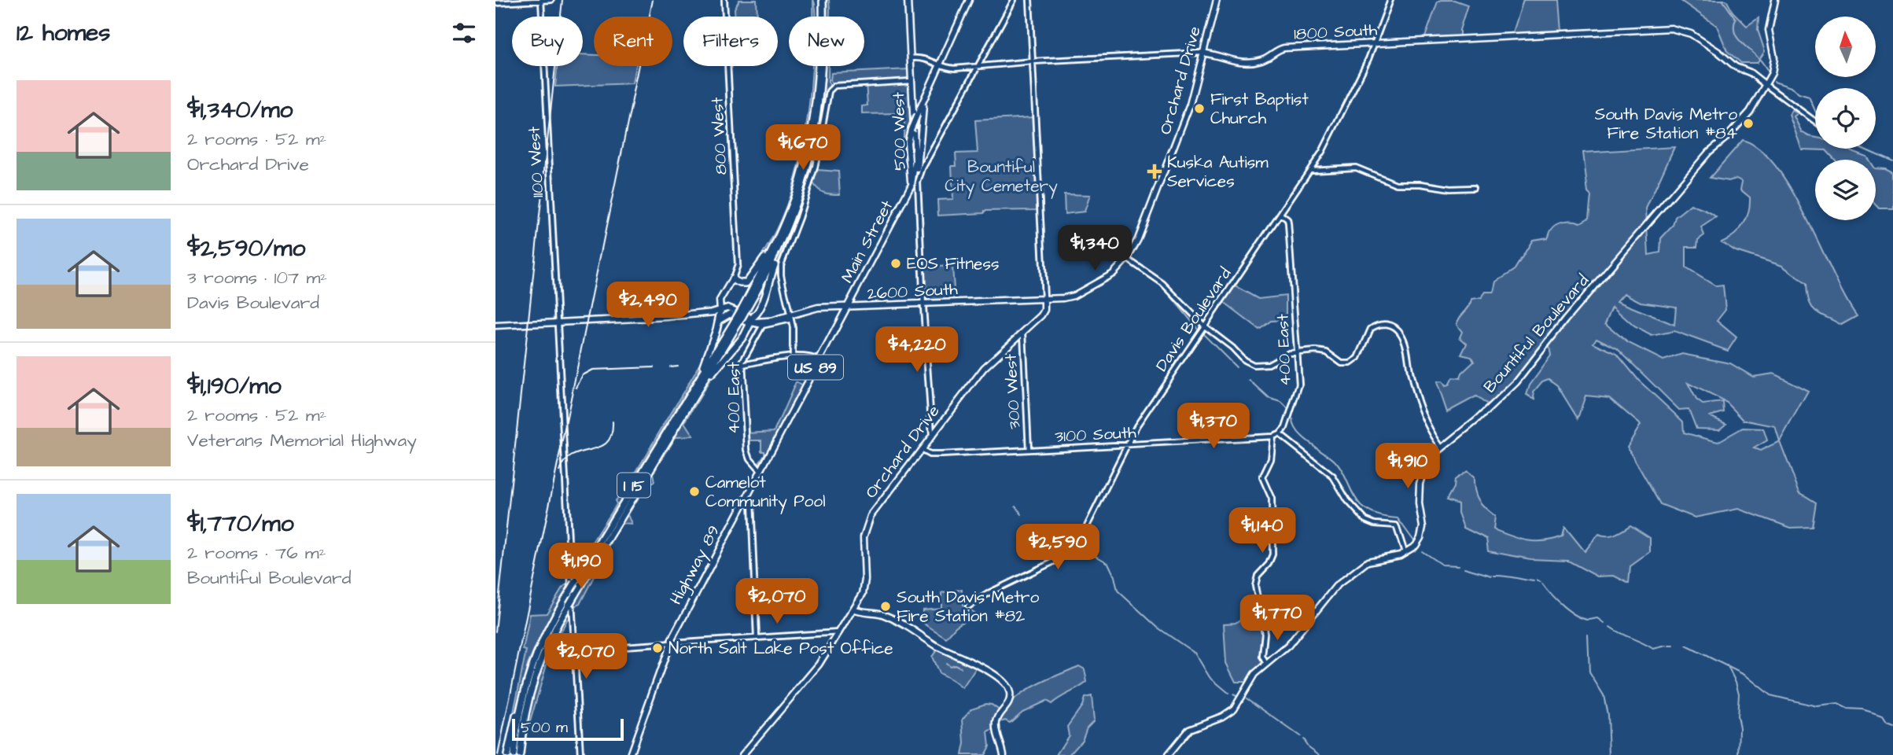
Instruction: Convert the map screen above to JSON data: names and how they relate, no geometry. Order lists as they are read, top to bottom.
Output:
{
  "streets": {
    "highway": ["I 15"],
    "main road": [
      "1800 South",
      "Orchard Drive",
      "500 West",
      "Main Street",
      "2600 South",
      "Bountiful Boulevard",
      "US 89",
      "Highway 89"
    ],
    "street": [
      "800 West",
      "1100 West",
      "Davis Boulevard",
      "400 East",
      "300 West",
      "3100 South"
    ]
  },
  "crossings": [
    ["1800 South", "Orchard Drive"],
    ["1800 South", "500 West"],
    ["1800 South", "Davis Boulevard"],
    ["1800 South", "Bountiful Boulevard"],
    ["Orchard Drive", "500 West"],
    ["Orchard Drive", "2600 South"],
    ["Orchard Drive", "300 West"],
    ["Orchard Drive", "3100 South"],
    ["500 West", "Main Street"],
    ["500 West", "2600 South"],
    ["1100 West", "2600 South"],
    ["Main Street", "2600 South"],
    ["Main Street", "Highway 89"],
    ["2600 South", "400 East"],
    ["2600 South", "I 15"],
    ["2600 South", "Highway 89"],
    ["Davis Boulevard", "400 East"],
    ["Davis Boulevard", "3100 South"],
    ["400 East", "Highway 89"],
    ["300 West", "3100 South"]
  ],
  "parks": ["Bountiful City Cemetery"],
  "places": {
    "other": [
      "First Baptist Church",
      "South Davis Metro Fire Station #84",
      "EOS Fitness",
      "Camelot Community Pool",
      "South Davis Metro Fire Station #82",
      "North Salt Lake Post Office"
    ],
    "health": ["Kuska Autism Services"]
  },
  "scale_bar": "500 m",
  "north": "top",
  "page": {
    "heading": "12 homes",
    "chip": [
      "Buy",
      "Rent",
      "Filters",
      "New"
    ],
    "list": [
      {
        "name": "$1,340/mo",
        "note": "2 rooms · 52 m² · Orchard Drive"
      },
      {
        "name": "$2,590/mo",
        "note": "3 rooms · 107 m² · Davis Boulevard"
      },
      {
        "name": "$1,190/mo",
        "note": "2 rooms · 52 m² · Veterans Memorial Highway"
      },
      {
        "name": "$1,770/mo",
        "note": "2 rooms · 76 m² · Bountiful Boulevard"
      }
    ],
    "price": [
      "$1,670",
      "$1,340",
      "$2,490",
      "$4,220",
      "$1,370",
      "$1,910",
      "$1,140",
      "$2,590",
      "$1,190",
      "$2,070",
      "$1,770",
      "$2,070"
    ],
    "scale": "500 m"
  }
}
